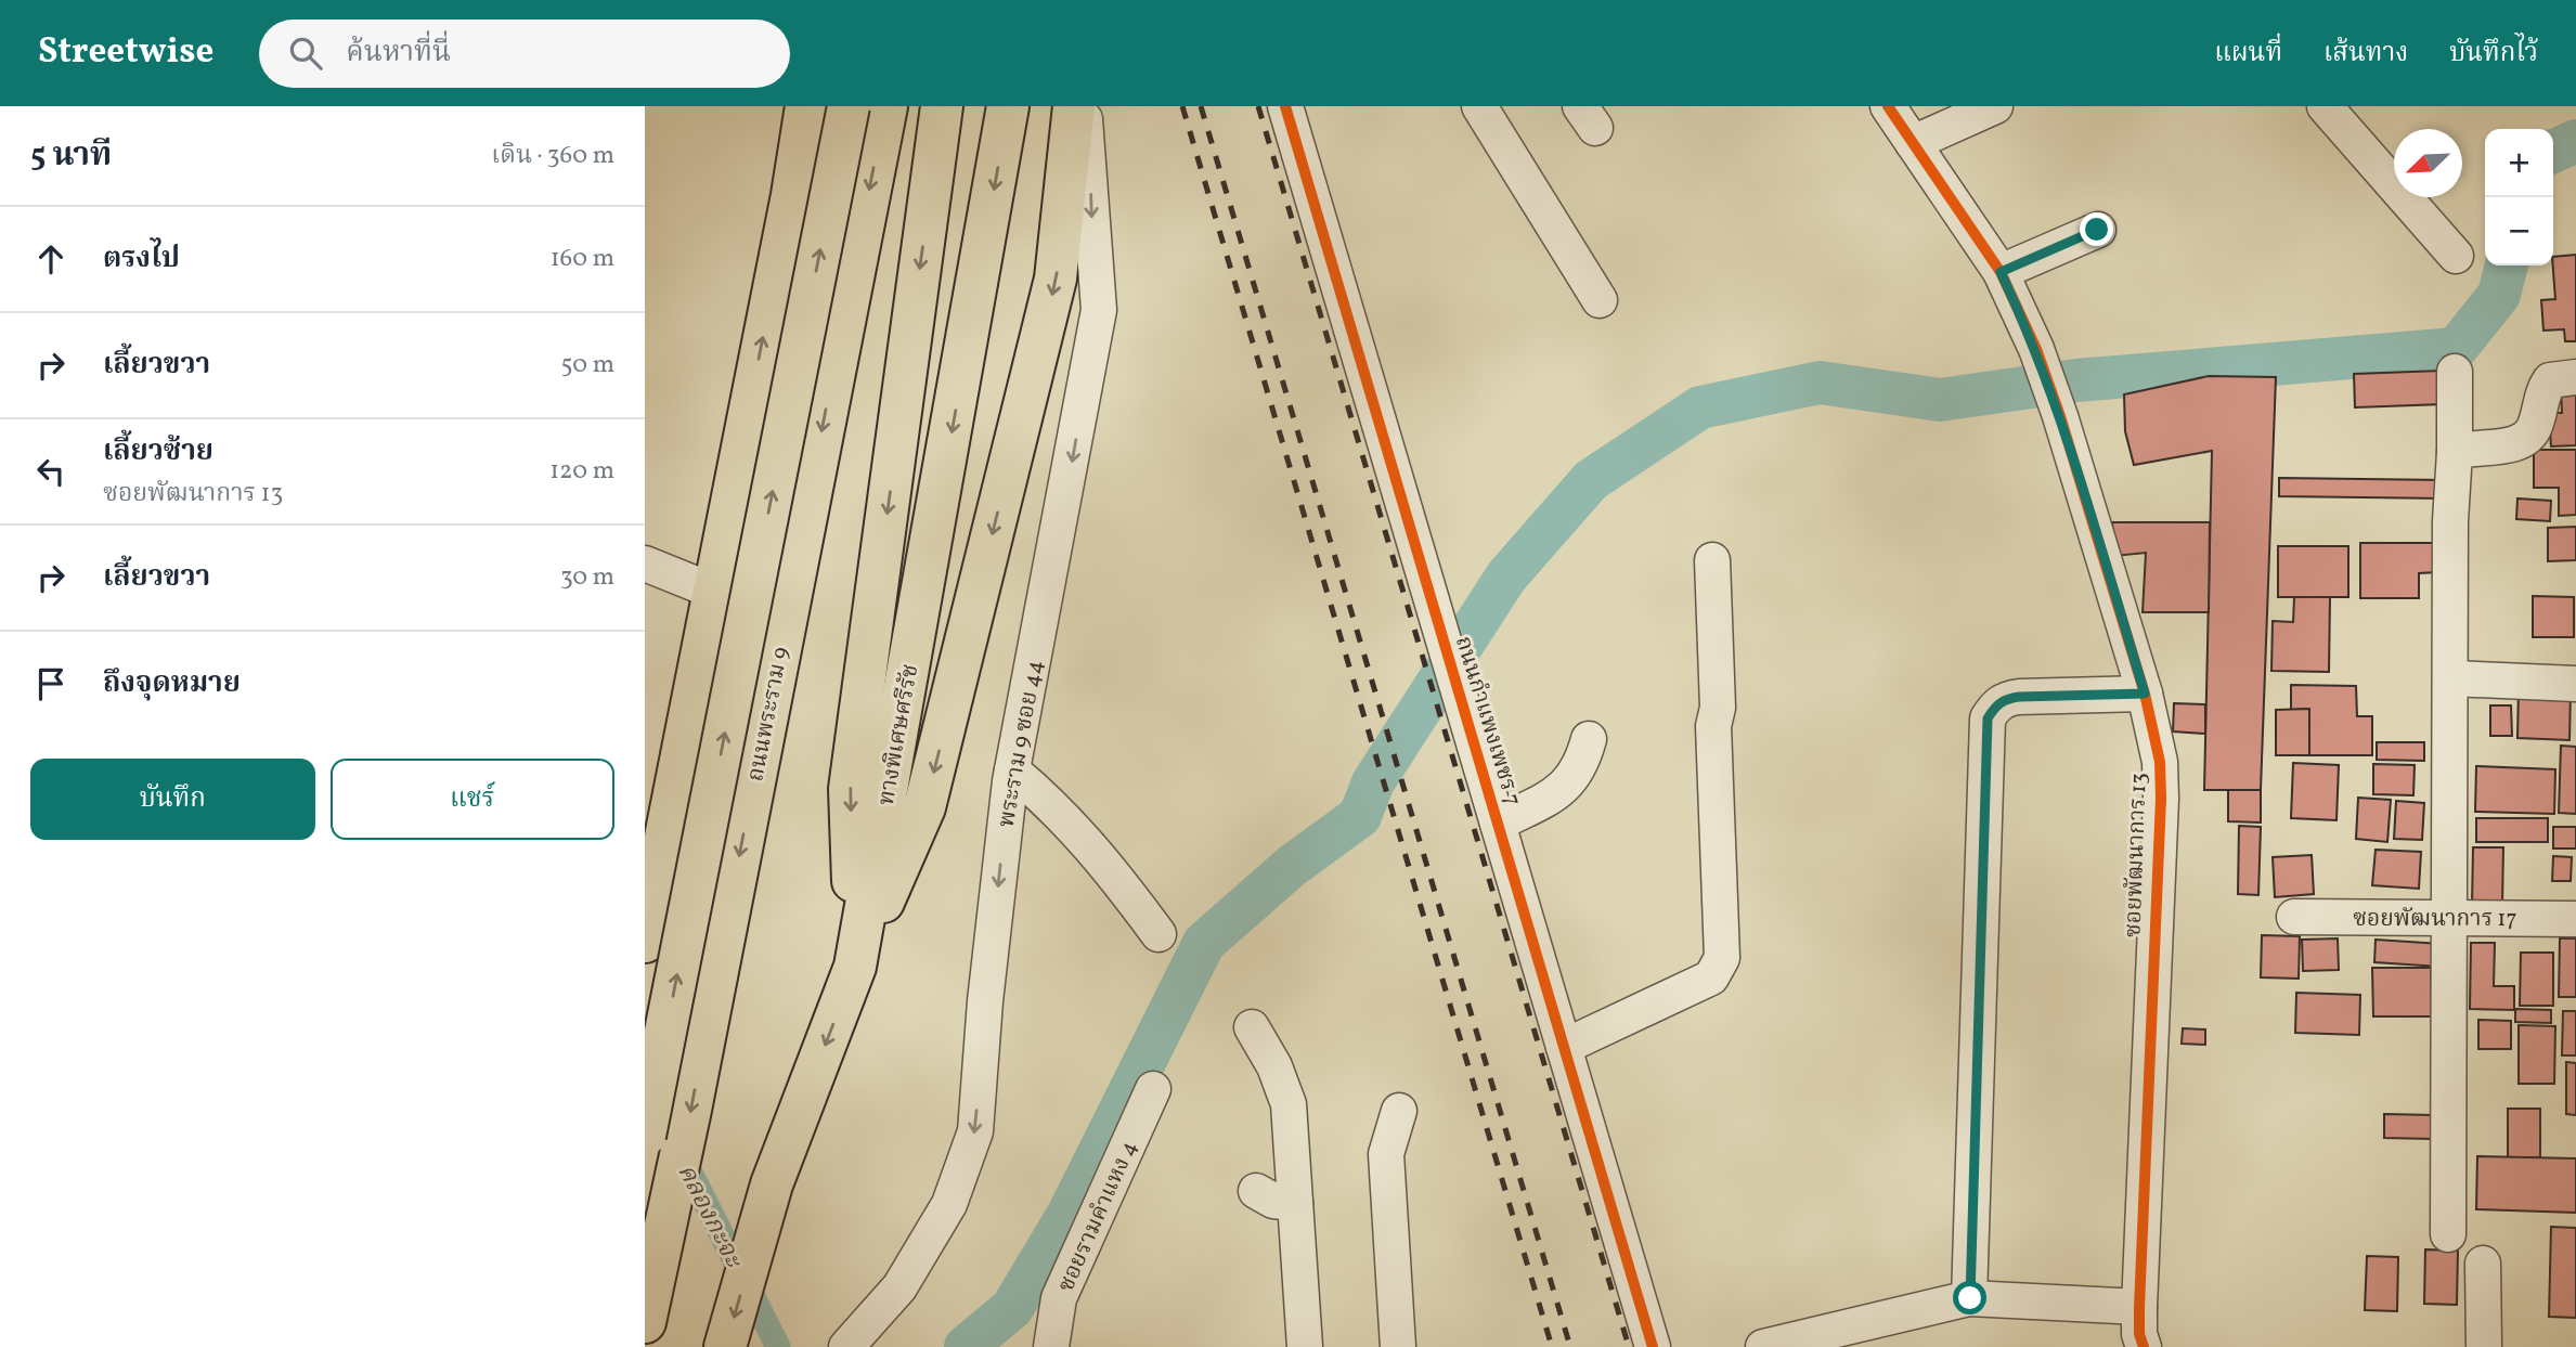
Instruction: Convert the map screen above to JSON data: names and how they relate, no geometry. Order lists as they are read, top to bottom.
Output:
{
  "streets": {
    "main road": ["ถนนพระราม 9", "ทางพิเศษศรีรัช"],
    "street": [
      "ถนนกำแพงเพชร 7",
      "พระราม 9 ซอย 44",
      "ซอยพัฒนาการ 13",
      "ซอยพัฒนาการ 17",
      "ซอยรามคำแหง 4"
    ]
  },
  "one_way": ["พระราม 9 ซอย 44"],
  "water": ["คลองกะจะ"],
  "north": "bottom left",
  "page": {
    "header": "Streetwise",
    "search": "ค้นหาที่นี่",
    "nav": ["แผนที่", "เส้นทาง", "บันทึกไว้"],
    "heading": ["5 นาที", "เดิน · 360 m"],
    "map_buttons": ["+", "−"],
    "list": [
      ["ตรงไป", "160 m"],
      ["เลี้ยวขวา", "50 m"],
      ["เลี้ยวซ้าย", "ซอยพัฒนาการ 13", "120 m"],
      ["เลี้ยวขวา", "30 m"],
      "ถึงจุดหมาย"
    ],
    "buttons": ["บันทึก", "แชร์"]
  }
}
